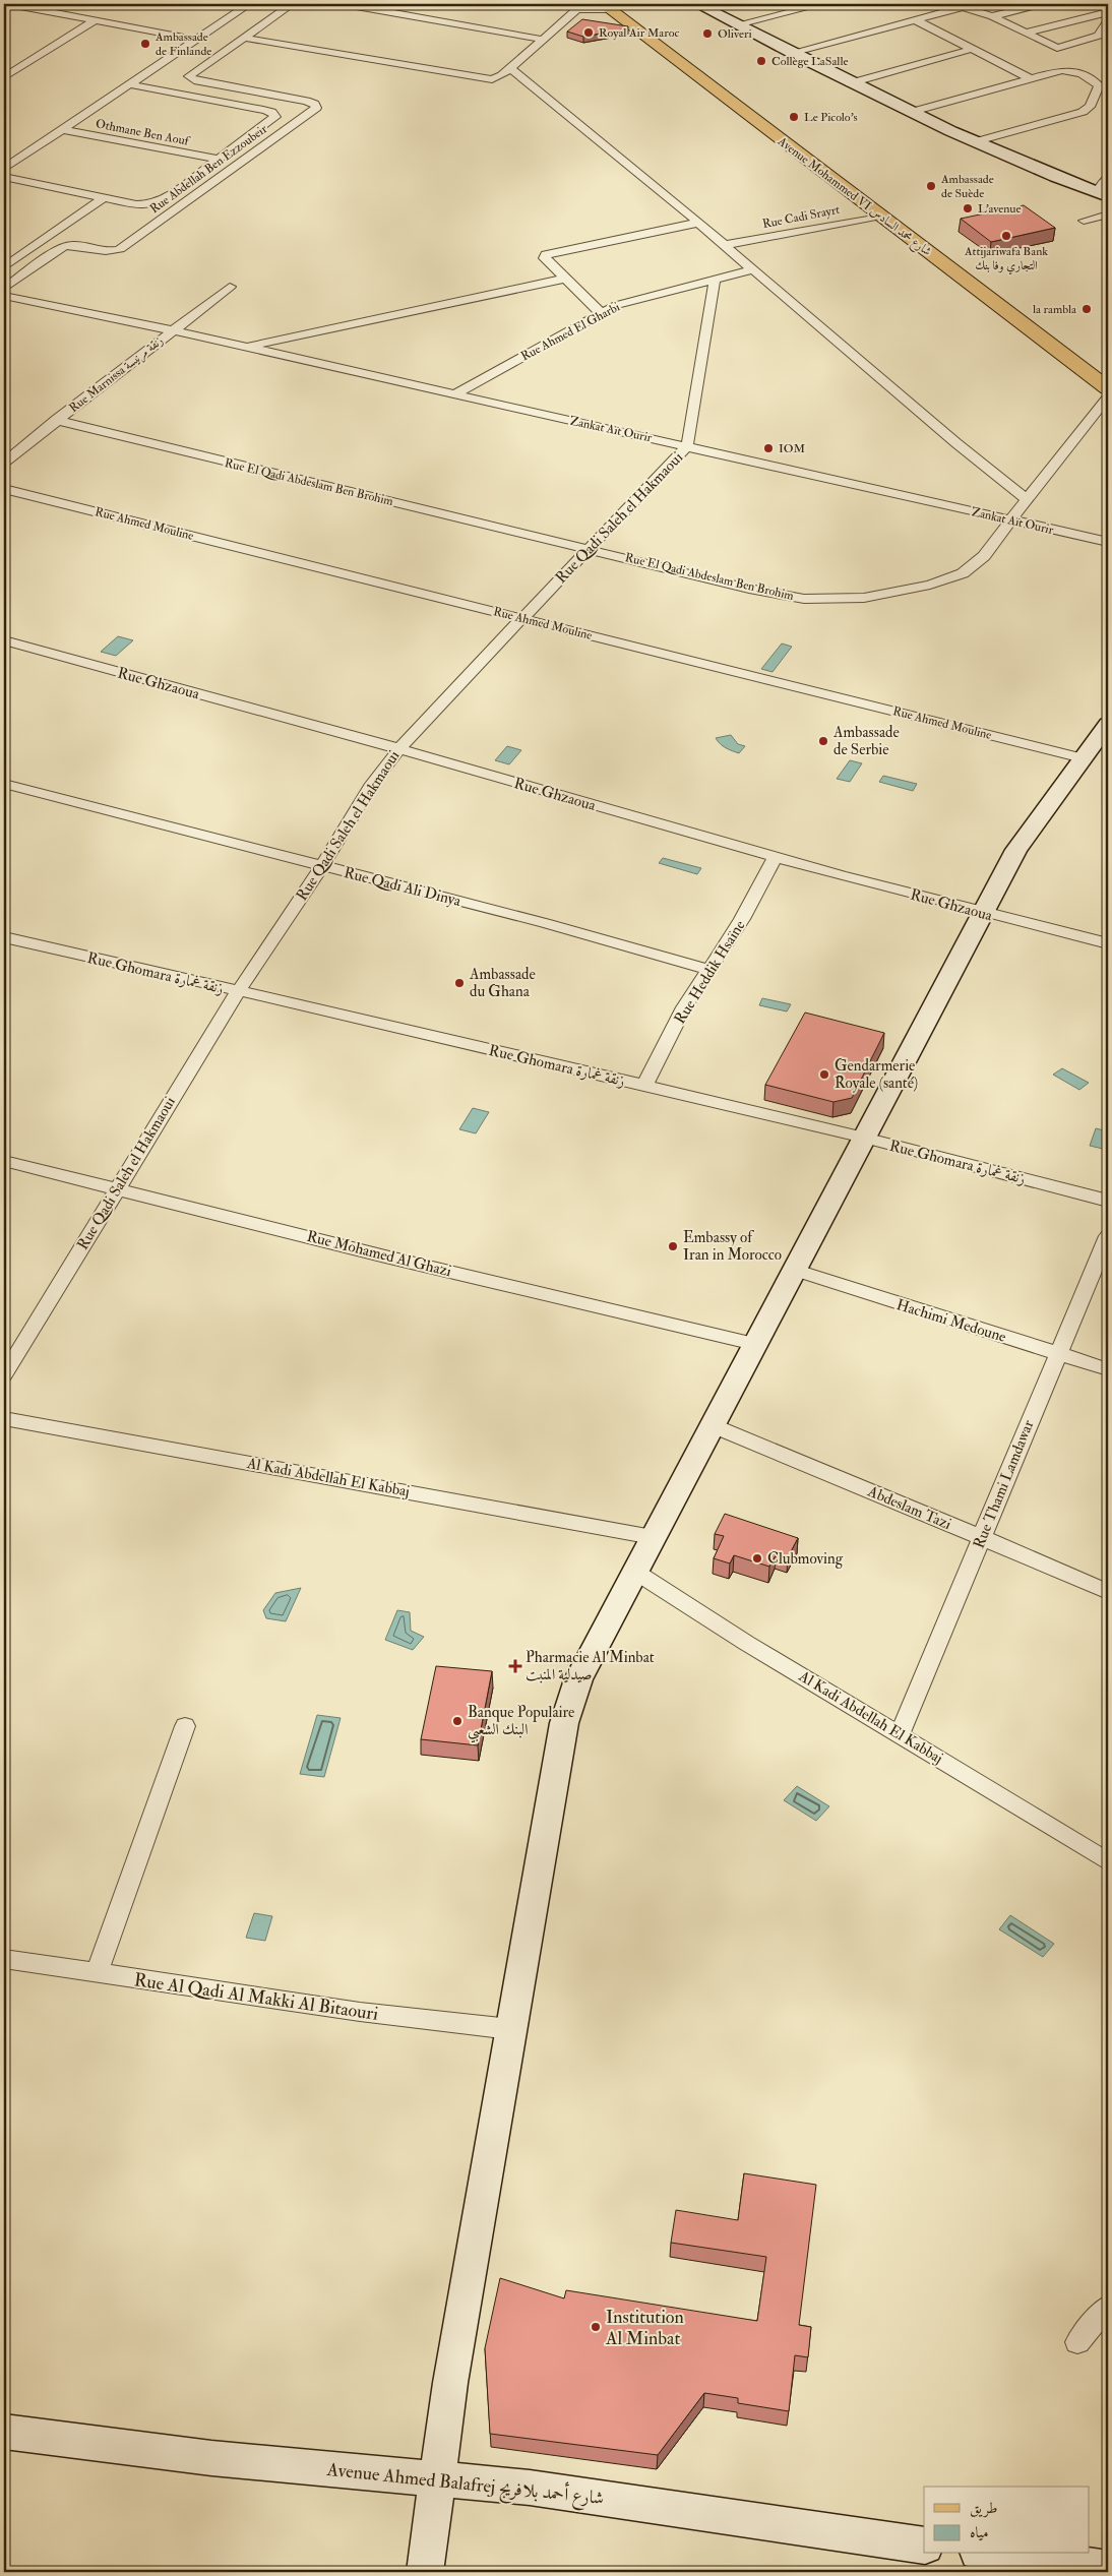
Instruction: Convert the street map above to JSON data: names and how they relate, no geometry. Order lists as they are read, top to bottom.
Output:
{
  "streets": {
    "main road": ["Avenue Mohammed VI شارع محمد السادس", "Avenue Ahmed Balafrej شارع أحمد بلافريج"],
    "street": [
      "Othmane Ben Aouf",
      "Rue Abdellah Ben Ezzoubeir",
      "Rue Cadi Srayrt",
      "Rue Ahmed El Gharbi",
      "Rue Marnissa زنقة مرنيسة",
      "Zankat Aït Ourir",
      "Rue El Qadi Abdeslam Ben Brohim",
      "Rue Qadi Saleh el Hakmaoui",
      "Rue Ahmed Mouline",
      "Rue Ghzaoua",
      "Rue Qadi Ali Dinya",
      "Rue Heddik Hsaïne",
      "Rue Ghomara زنقة غمارة",
      "Rue Mohamed Al Ghazi",
      "Hachimi Medoune",
      "Al Kadi Abdellah El Kabbaj",
      "Rue Thami Lamdawar",
      "Abdeslam Tazi",
      "Rue Al Qadi Al Makki Al Bitaouri"
    ]
  },
  "crossings": [
    ["Othmane Ben Aouf", "Rue Abdellah Ben Ezzoubeir"],
    ["Avenue Mohammed VI شارع محمد السادس", "Rue Cadi Srayrt"],
    ["Rue Ahmed El Gharbi", "Zankat Aït Ourir"],
    ["Rue Ahmed El Gharbi", "Rue Qadi Saleh el Hakmaoui"],
    ["Rue Marnissa زنقة مرنيسة", "Zankat Aït Ourir"],
    ["Rue Marnissa زنقة مرنيسة", "Rue El Qadi Abdeslam Ben Brohim"],
    ["Zankat Aït Ourir", "Rue El Qadi Abdeslam Ben Brohim"],
    ["Zankat Aït Ourir", "Rue Qadi Saleh el Hakmaoui"],
    ["Rue El Qadi Abdeslam Ben Brohim", "Rue Qadi Saleh el Hakmaoui"],
    ["Rue Qadi Saleh el Hakmaoui", "Rue Ahmed Mouline"],
    ["Rue Qadi Saleh el Hakmaoui", "Rue Ghzaoua"],
    ["Rue Qadi Saleh el Hakmaoui", "Rue Qadi Ali Dinya"],
    ["Rue Qadi Saleh el Hakmaoui", "Rue Ghomara زنقة غمارة"],
    ["Rue Qadi Saleh el Hakmaoui", "Rue Mohamed Al Ghazi"],
    ["Rue Ghzaoua", "Rue Heddik Hsaïne"],
    ["Rue Qadi Ali Dinya", "Rue Heddik Hsaïne"],
    ["Rue Heddik Hsaïne", "Rue Ghomara زنقة غمارة"],
    ["Hachimi Medoune", "Rue Thami Lamdawar"],
    ["Al Kadi Abdellah El Kabbaj", "Rue Thami Lamdawar"],
    ["Rue Thami Lamdawar", "Abdeslam Tazi"]
  ],
  "places": {
    "other": [
      "Royal Air Maroc",
      "Oliveri",
      "Ambassade de Finlande",
      "Collège LaSalle",
      "Le Picolo's",
      "Ambassade de Suède",
      "L'avenue",
      "Attijariwafa Bank التجاري وفا بنك",
      "la rambla",
      "IOM",
      "Ambassade de Serbie",
      "Ambassade du Ghana",
      "Gendarmerie Royale (santé)",
      "Embassy of Iran in Morocco",
      "Clubmoving",
      "Banque Populaire البنك الشعبي",
      "Institution Al Minbat"
    ],
    "health": ["Pharmacie Al Minbat صيدلية المنبت"]
  },
  "legend": ["طريق", "مياه"]
}
